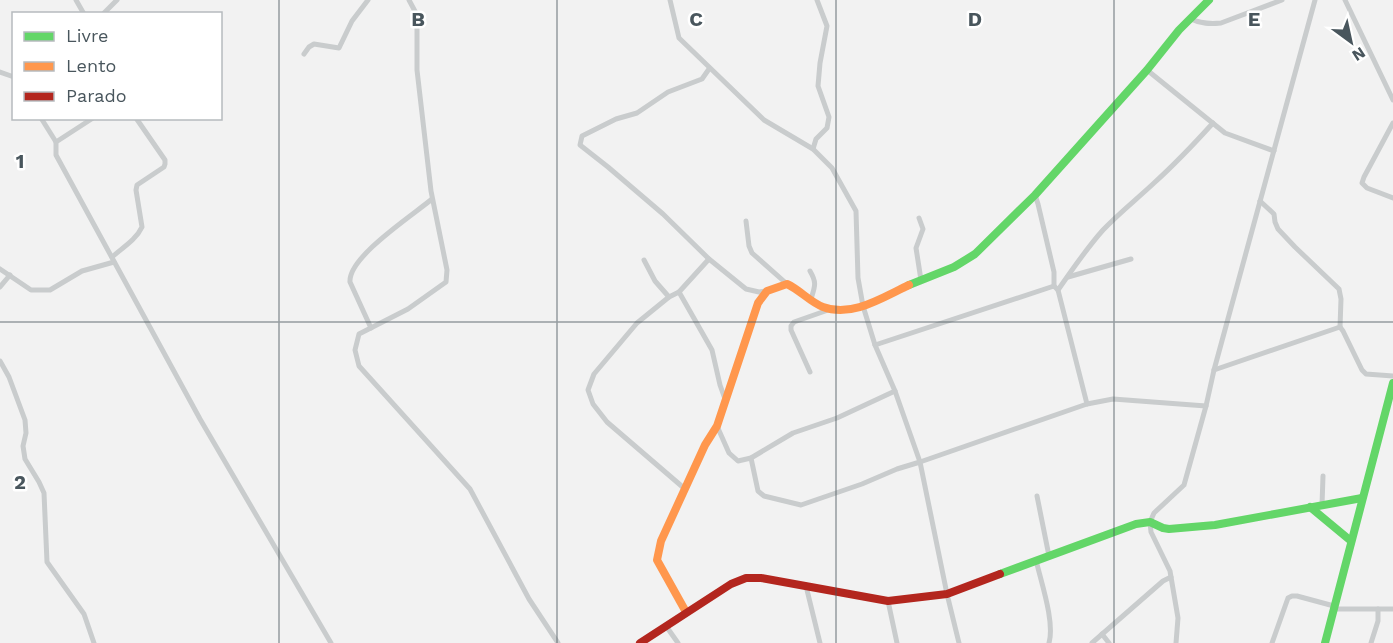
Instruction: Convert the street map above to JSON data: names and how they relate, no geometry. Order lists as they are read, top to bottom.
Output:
{
  "legend": ["Livre", "Lento", "Parado"],
  "north": "bottom right",
  "grid": {
    "columns": [
      "B",
      "C",
      "D",
      "E"
    ],
    "rows": ["1", "2"]
  }
}
